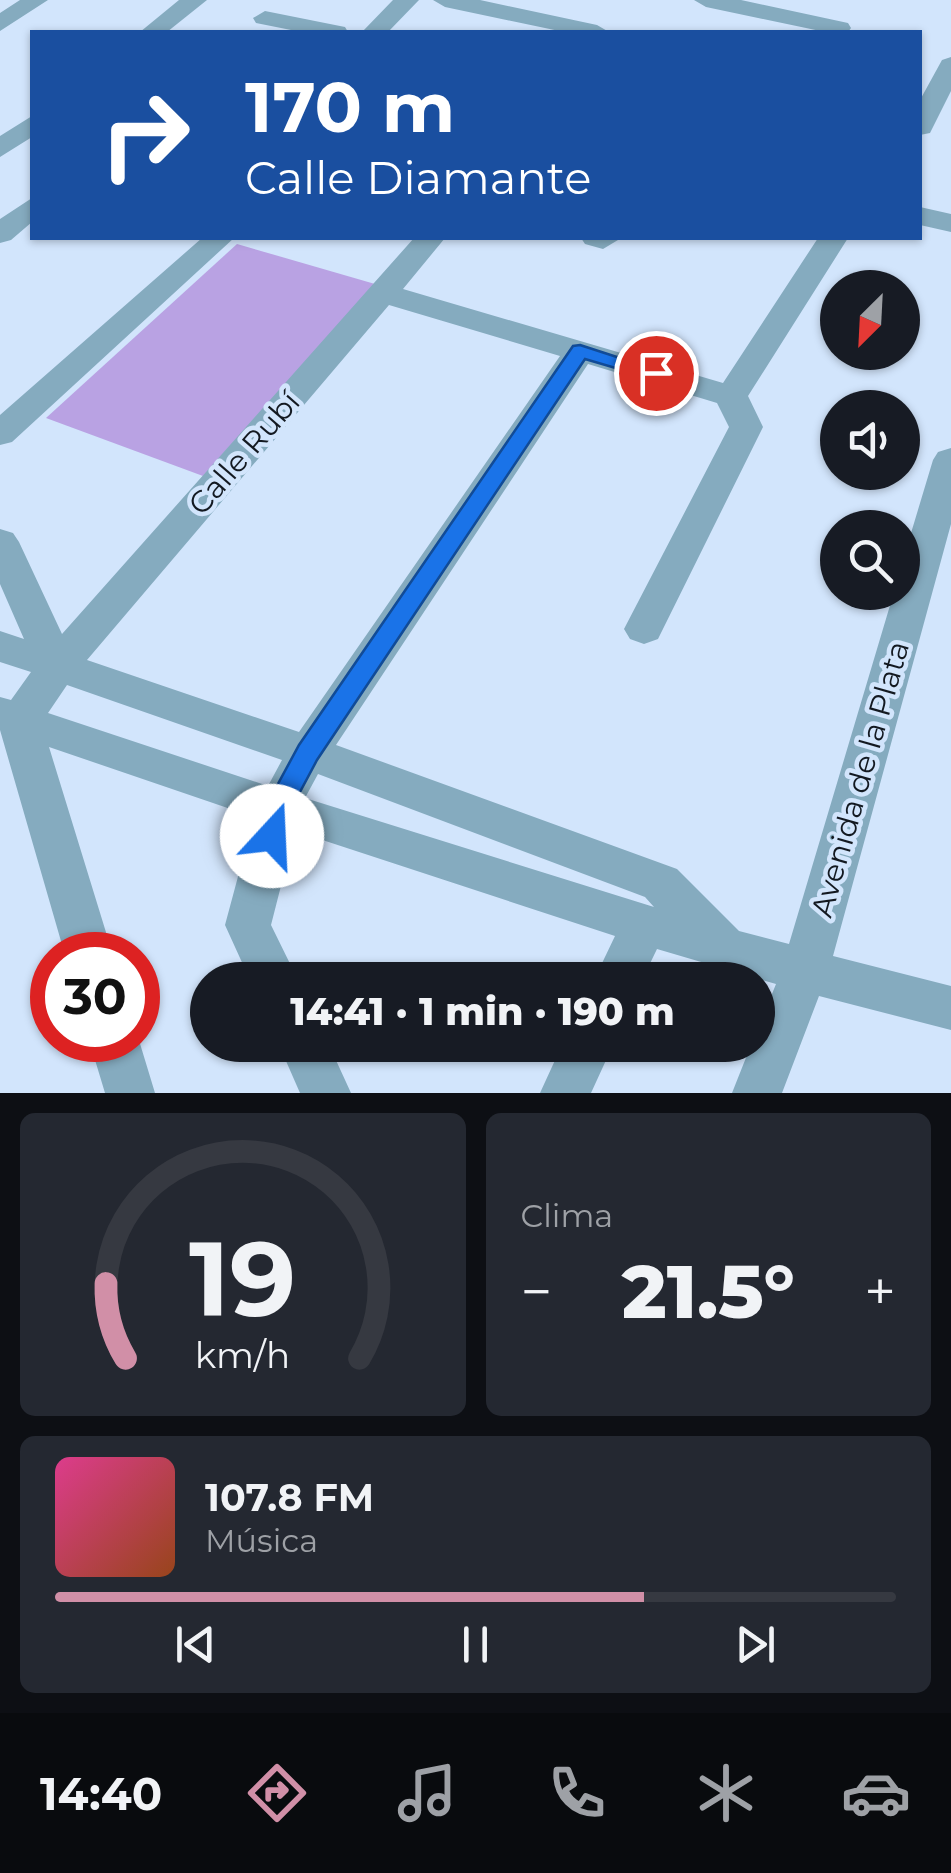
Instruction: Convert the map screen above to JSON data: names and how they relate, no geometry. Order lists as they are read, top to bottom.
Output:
{
  "streets": {
    "street": ["Calle Rubí", "Avenida de la Plata"]
  },
  "north": "bottom left",
  "page": {
    "turn": ["170 m", "Calle Diamante"],
    "limit": "30",
    "trip": "14:41 · 1 min · 190 m",
    "tile": "Clima",
    "heat": ["−", "21.5°", "+"],
    "song": ["107.8 FM", "Música"],
    "tabs": "14:40",
    "gauge": ["19", "km/h"]
  }
}
